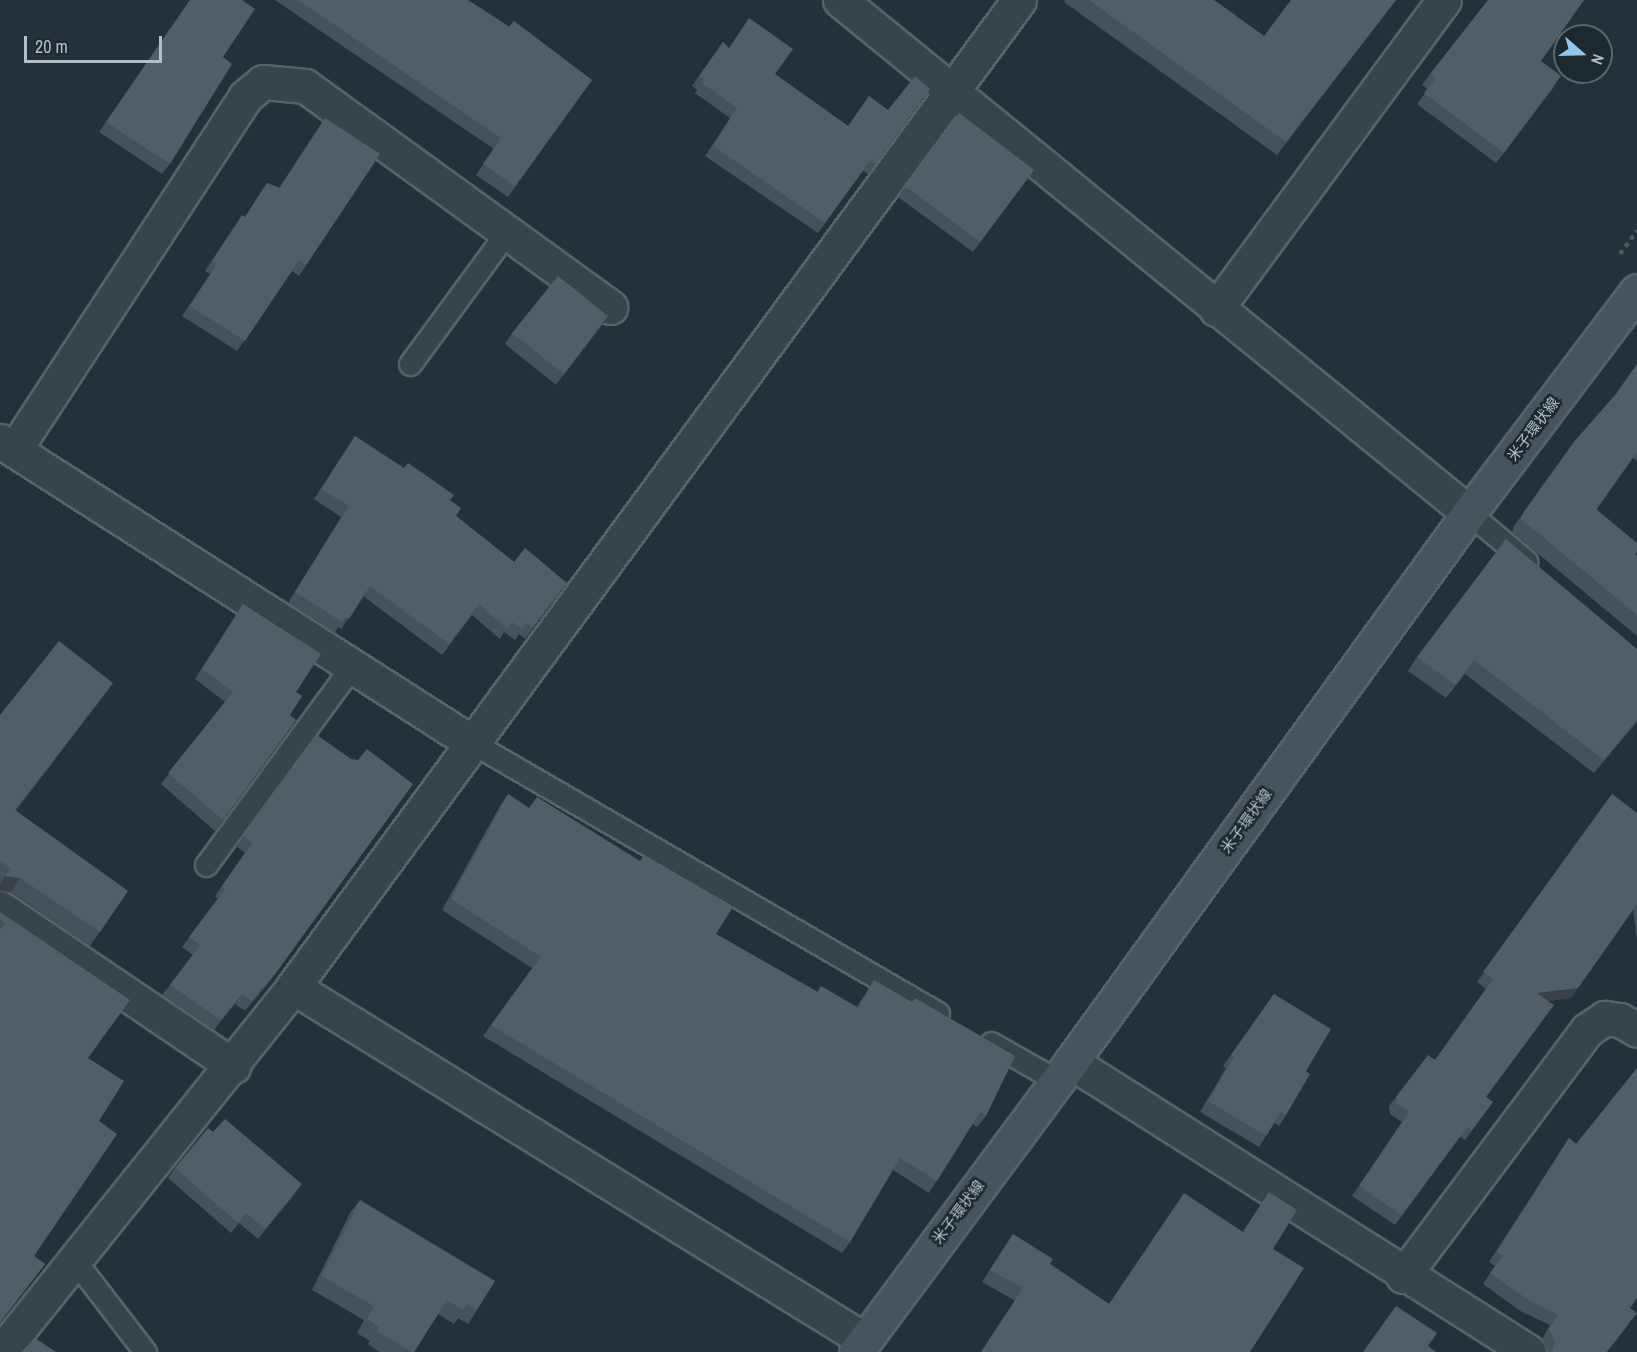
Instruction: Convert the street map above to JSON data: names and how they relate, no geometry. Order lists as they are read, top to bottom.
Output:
{
  "streets": {
    "main road": ["米子環状線"]
  },
  "scale_bar": "20 m",
  "north": "right"
}
